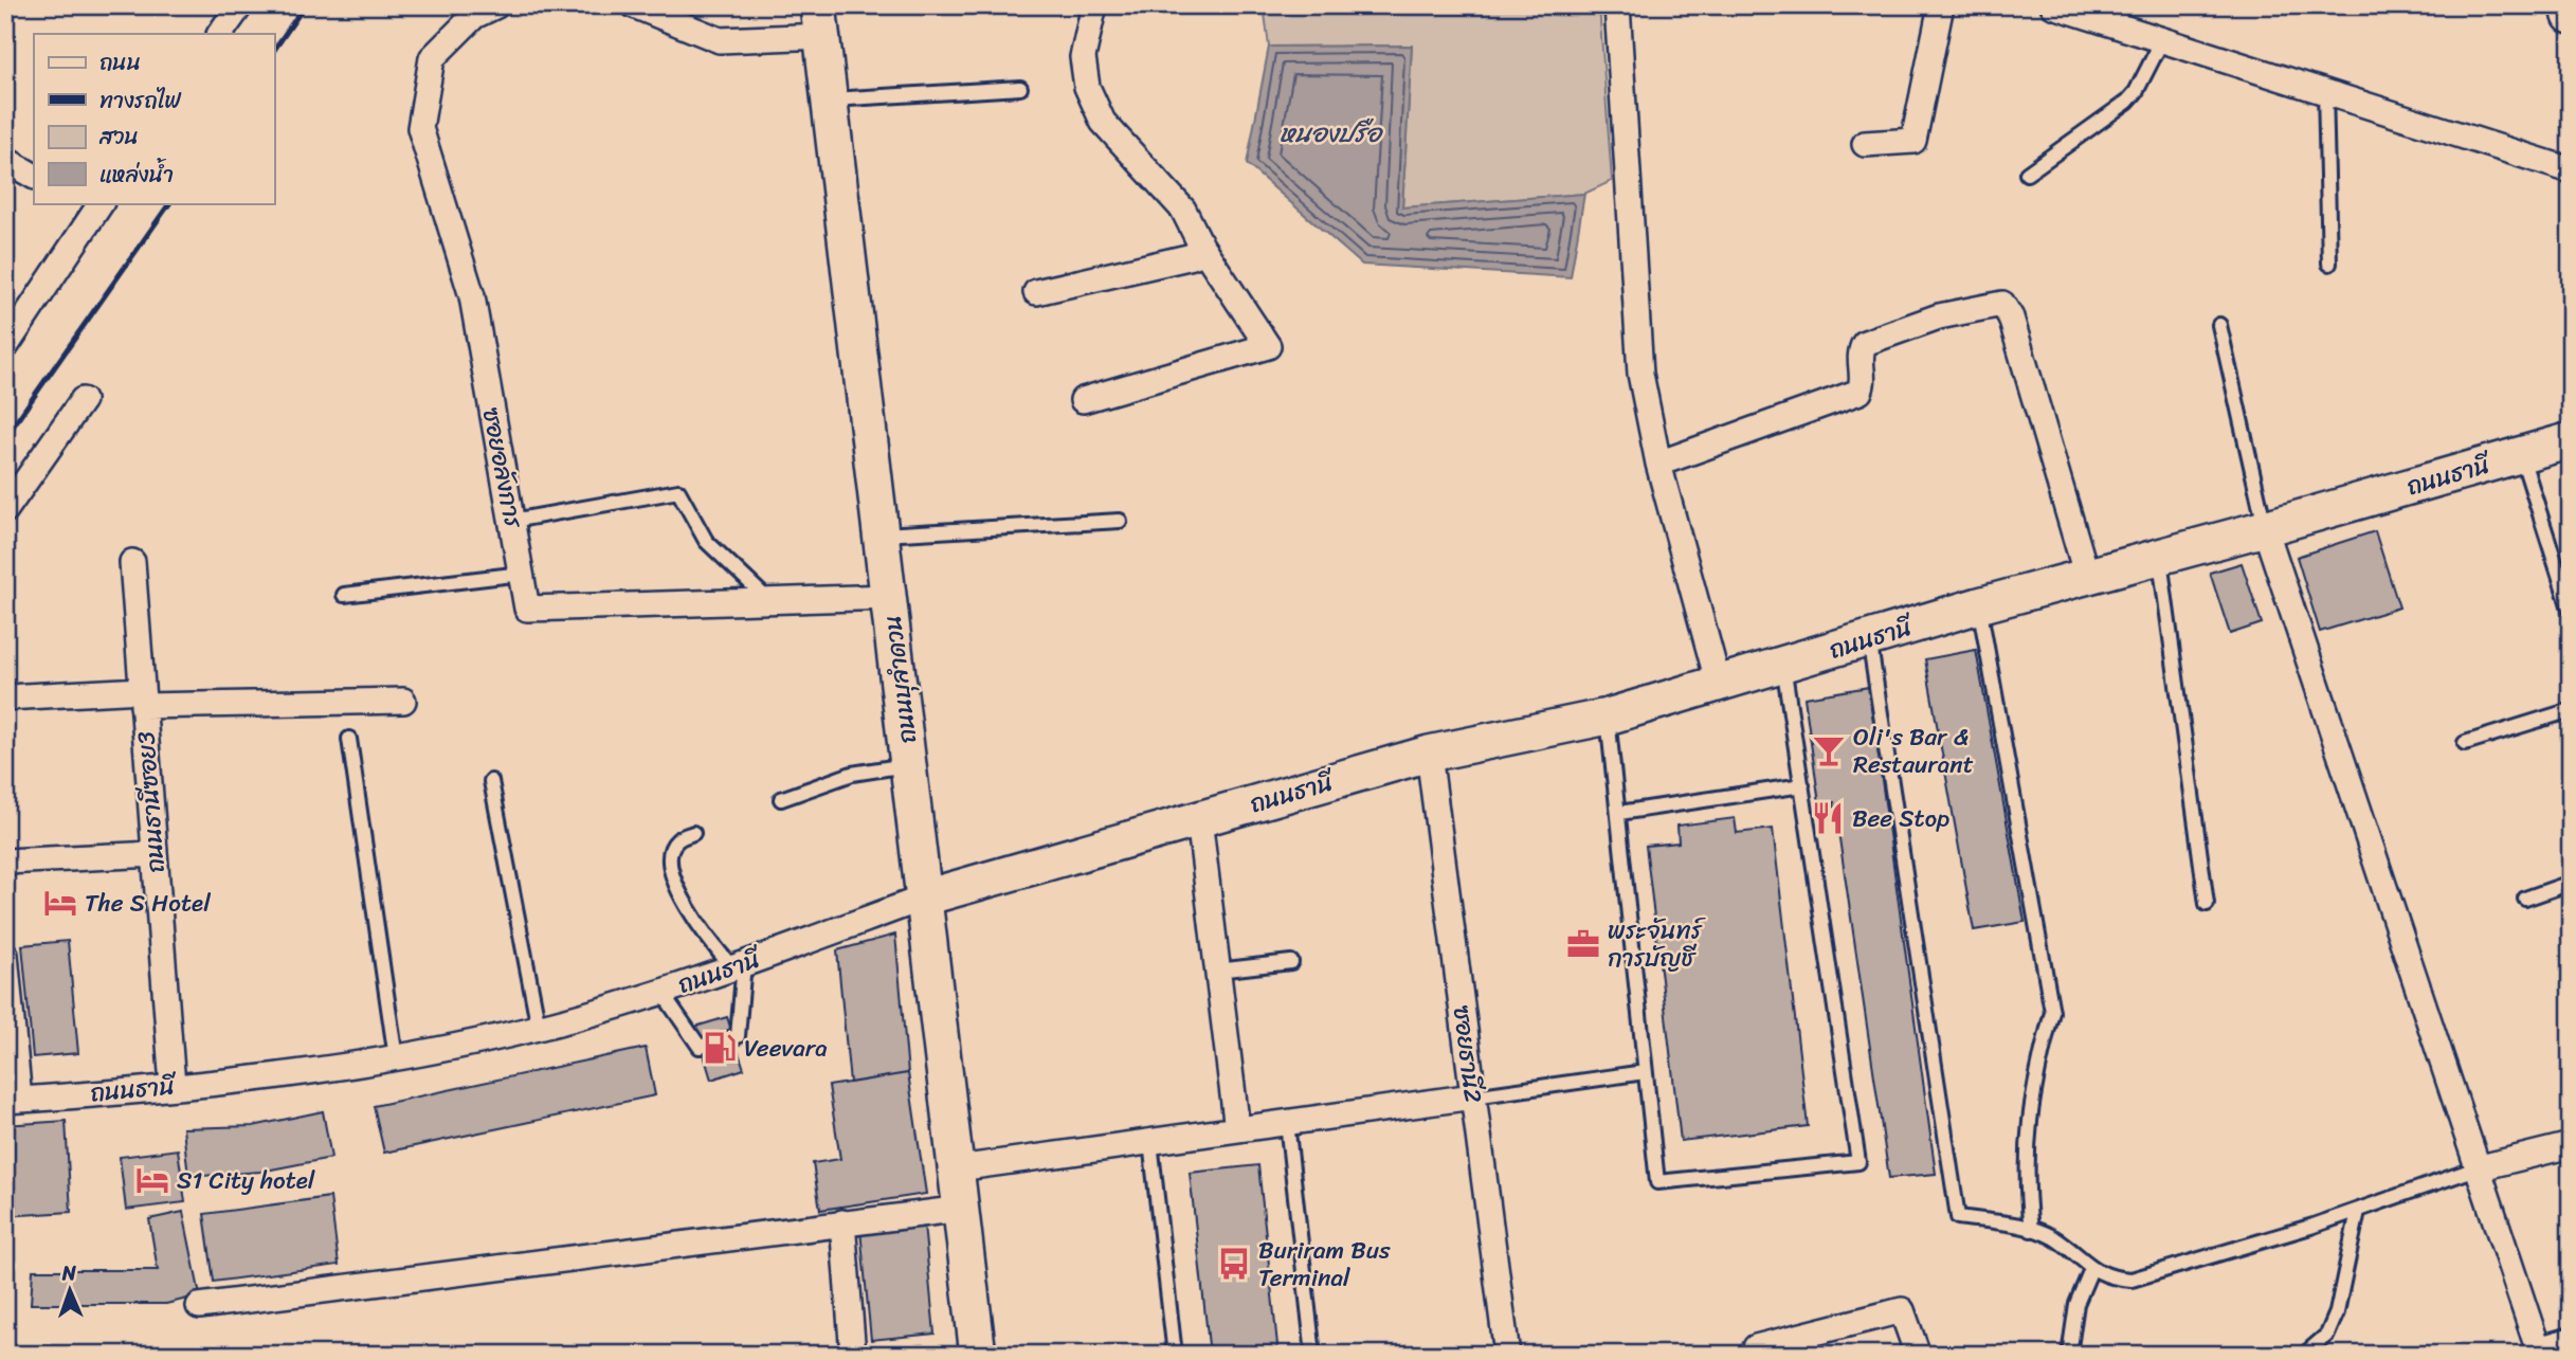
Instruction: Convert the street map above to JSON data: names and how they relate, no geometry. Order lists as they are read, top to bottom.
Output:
{
  "streets": {
    "street": [
      "ซอยอลังการ",
      "ถนนธานี",
      "ถนนบุลำดวน",
      "ถนนธานีซอย3",
      "ซอยธานี2"
    ]
  },
  "crossings": [
    ["ซอยอลังการ", "ถนนบุลำดวน"],
    ["ถนนธานี", "ถนนบุลำดวน"],
    ["ถนนธานี", "ถนนธานีซอย3"],
    ["ถนนธานี", "ซอยธานี2"]
  ],
  "water": ["หนองปรือ"],
  "places": {
    "bar": ["Oli's Bar & Restaurant"],
    "restaurant": ["Bee Stop"],
    "hotel": ["The S Hotel", "S1 City hotel"],
    "office": ["พระจันทร์ การบัญชี"],
    "fuel station": ["Veevara"],
    "bus stop": ["Buriram Bus Terminal"]
  },
  "legend": [
    "ถนน",
    "ทางรถไฟ",
    "สวน",
    "แหล่งน้ำ"
  ],
  "north": "top"
}
